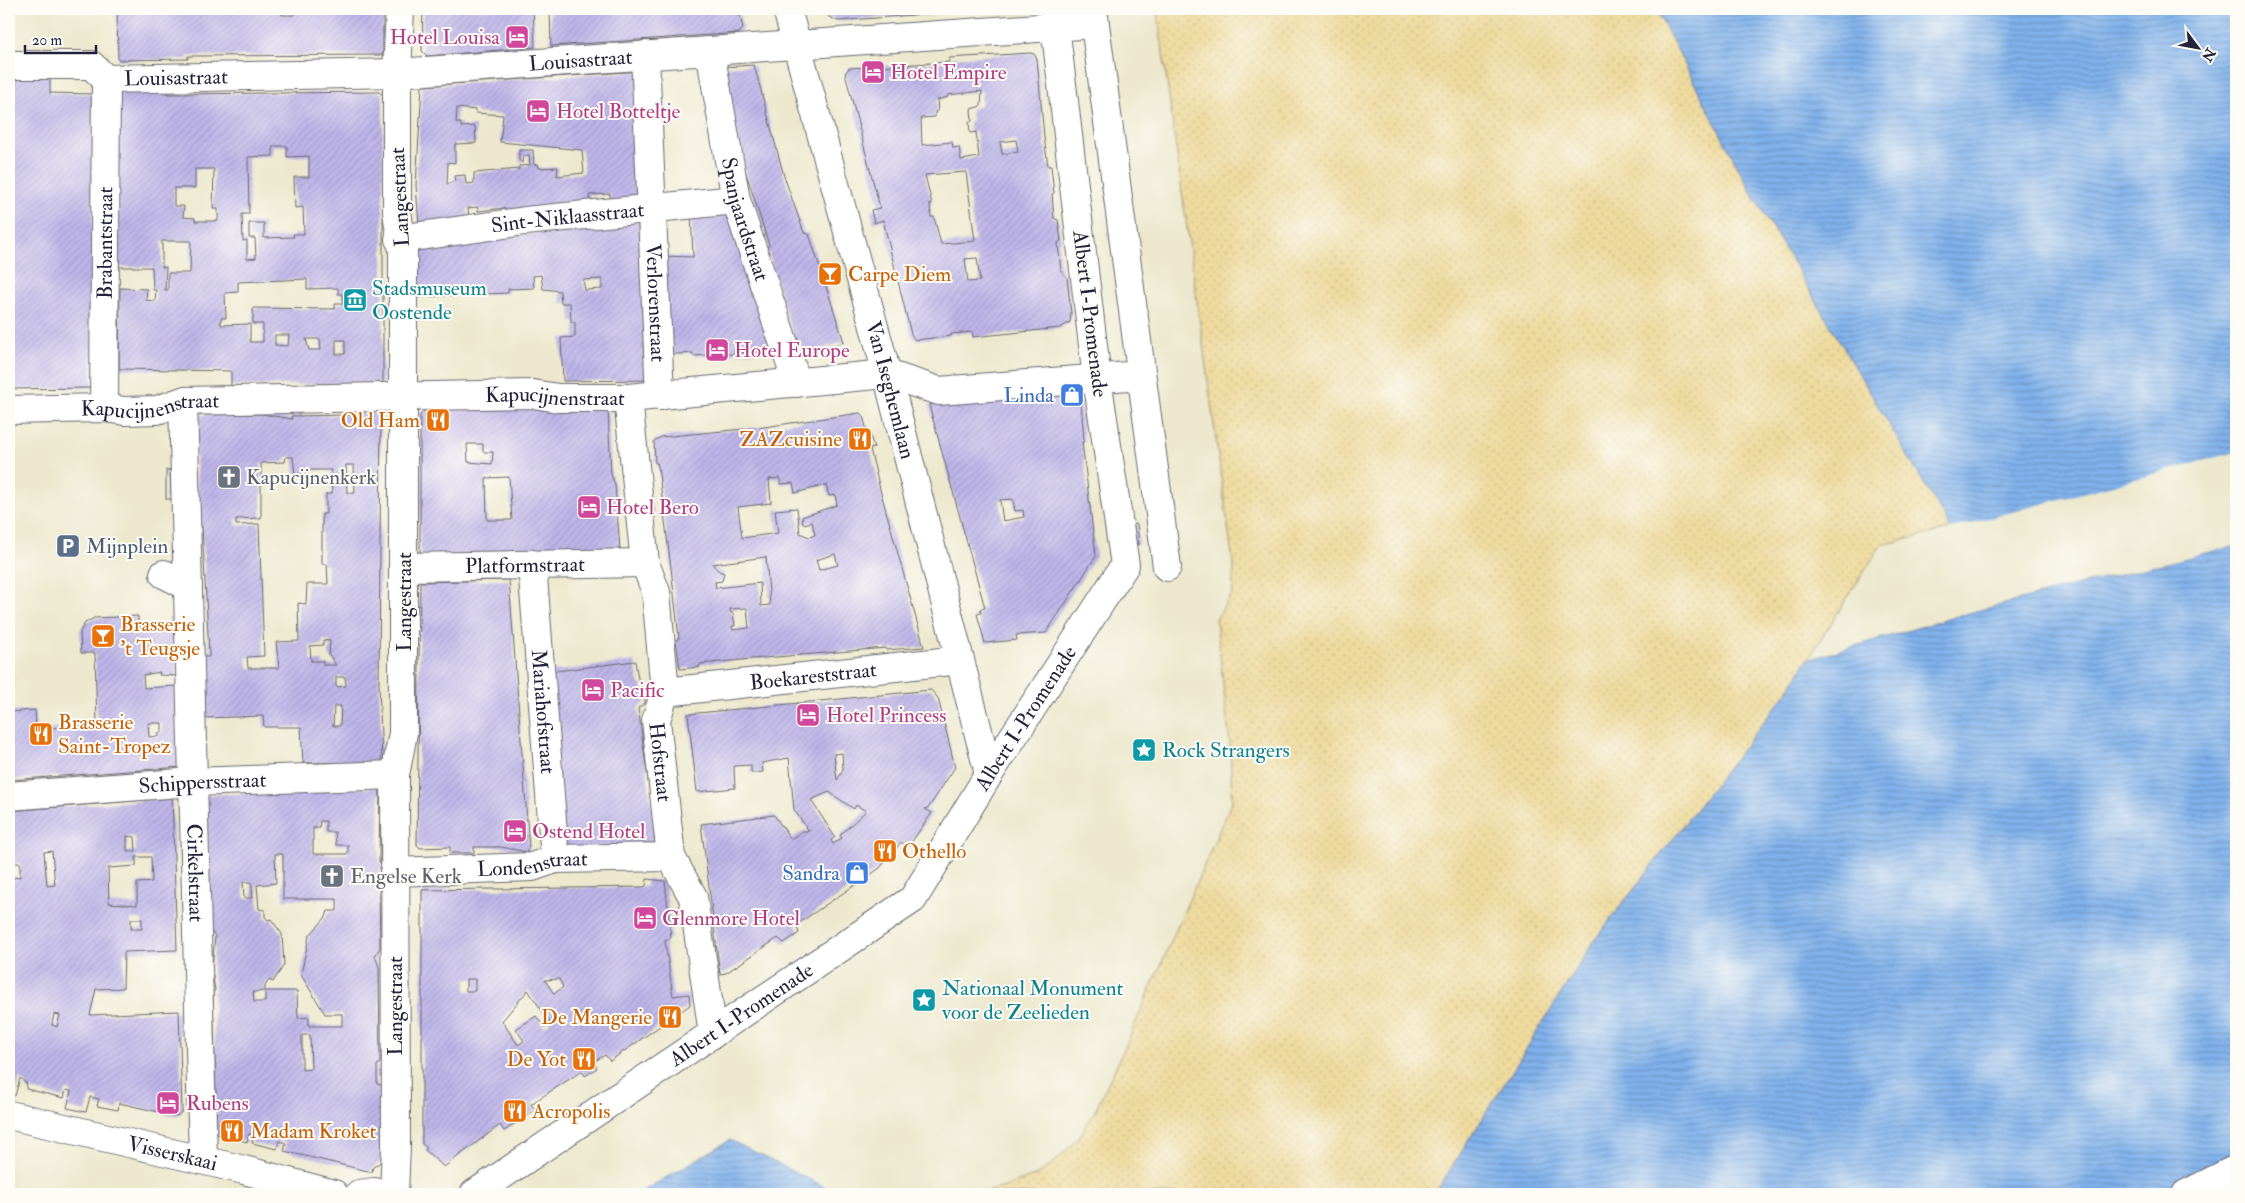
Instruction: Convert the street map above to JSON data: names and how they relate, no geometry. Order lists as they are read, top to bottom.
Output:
{
  "streets": {
    "street": [
      "Louisastraat",
      "Langestraat",
      "Sint-Niklaasstraat",
      "Spanjaardstraat",
      "Brabantstraat",
      "Verlorenstraat",
      "Albert I-Promenade",
      "Van Iseghemlaan",
      "Kapucijnenstraat",
      "Platformstraat",
      "Boekareststraat",
      "Mariahofstraat",
      "Hofstraat",
      "Schippersstraat",
      "Londenstraat",
      "Cirkelstraat",
      "Visserskaai"
    ]
  },
  "crossings": [
    ["Louisastraat", "Langestraat"],
    ["Louisastraat", "Spanjaardstraat"],
    ["Louisastraat", "Brabantstraat"],
    ["Louisastraat", "Verlorenstraat"],
    ["Louisastraat", "Albert I-Promenade"],
    ["Louisastraat", "Van Iseghemlaan"],
    ["Langestraat", "Sint-Niklaasstraat"],
    ["Langestraat", "Kapucijnenstraat"],
    ["Langestraat", "Platformstraat"],
    ["Langestraat", "Schippersstraat"],
    ["Langestraat", "Londenstraat"],
    ["Sint-Niklaasstraat", "Spanjaardstraat"],
    ["Sint-Niklaasstraat", "Verlorenstraat"],
    ["Spanjaardstraat", "Kapucijnenstraat"],
    ["Brabantstraat", "Kapucijnenstraat"],
    ["Verlorenstraat", "Kapucijnenstraat"],
    ["Albert I-Promenade", "Van Iseghemlaan"],
    ["Albert I-Promenade", "Kapucijnenstraat"],
    ["Albert I-Promenade", "Hofstraat"],
    ["Van Iseghemlaan", "Kapucijnenstraat"],
    ["Van Iseghemlaan", "Boekareststraat"],
    ["Kapucijnenstraat", "Hofstraat"],
    ["Kapucijnenstraat", "Cirkelstraat"],
    ["Platformstraat", "Mariahofstraat"],
    ["Platformstraat", "Hofstraat"],
    ["Boekareststraat", "Hofstraat"],
    ["Mariahofstraat", "Londenstraat"],
    ["Hofstraat", "Londenstraat"],
    ["Schippersstraat", "Cirkelstraat"],
    ["Cirkelstraat", "Visserskaai"]
  ],
  "places": {
    "hotel": [
      "Hotel Louisa",
      "Hotel Empire",
      "Hotel Botteltje",
      "Hotel Europe",
      "Hotel Bero",
      "Pacific",
      "Hotel Princess",
      "Ostend Hotel",
      "Glenmore Hotel",
      "Rubens"
    ],
    "bar": ["Carpe Diem", "Brasserie 't Teugsje"],
    "museum": ["Stadsmuseum Oostende"],
    "shop": ["Linda", "Sandra"],
    "restaurant": [
      "Old Ham",
      "ZAZcuisine",
      "Brasserie Saint-Tropez",
      "Othello",
      "De Mangerie",
      "De Yot",
      "Acropolis",
      "Madam Kroket"
    ],
    "church": ["Kapucijnenkerk", "Engelse Kerk"],
    "parking": ["Mijnplein"],
    "place": ["Rock Strangers", "Nationaal Monument voor de Zeelieden"]
  },
  "scale_bar": "20 m",
  "north": "bottom right"
}
